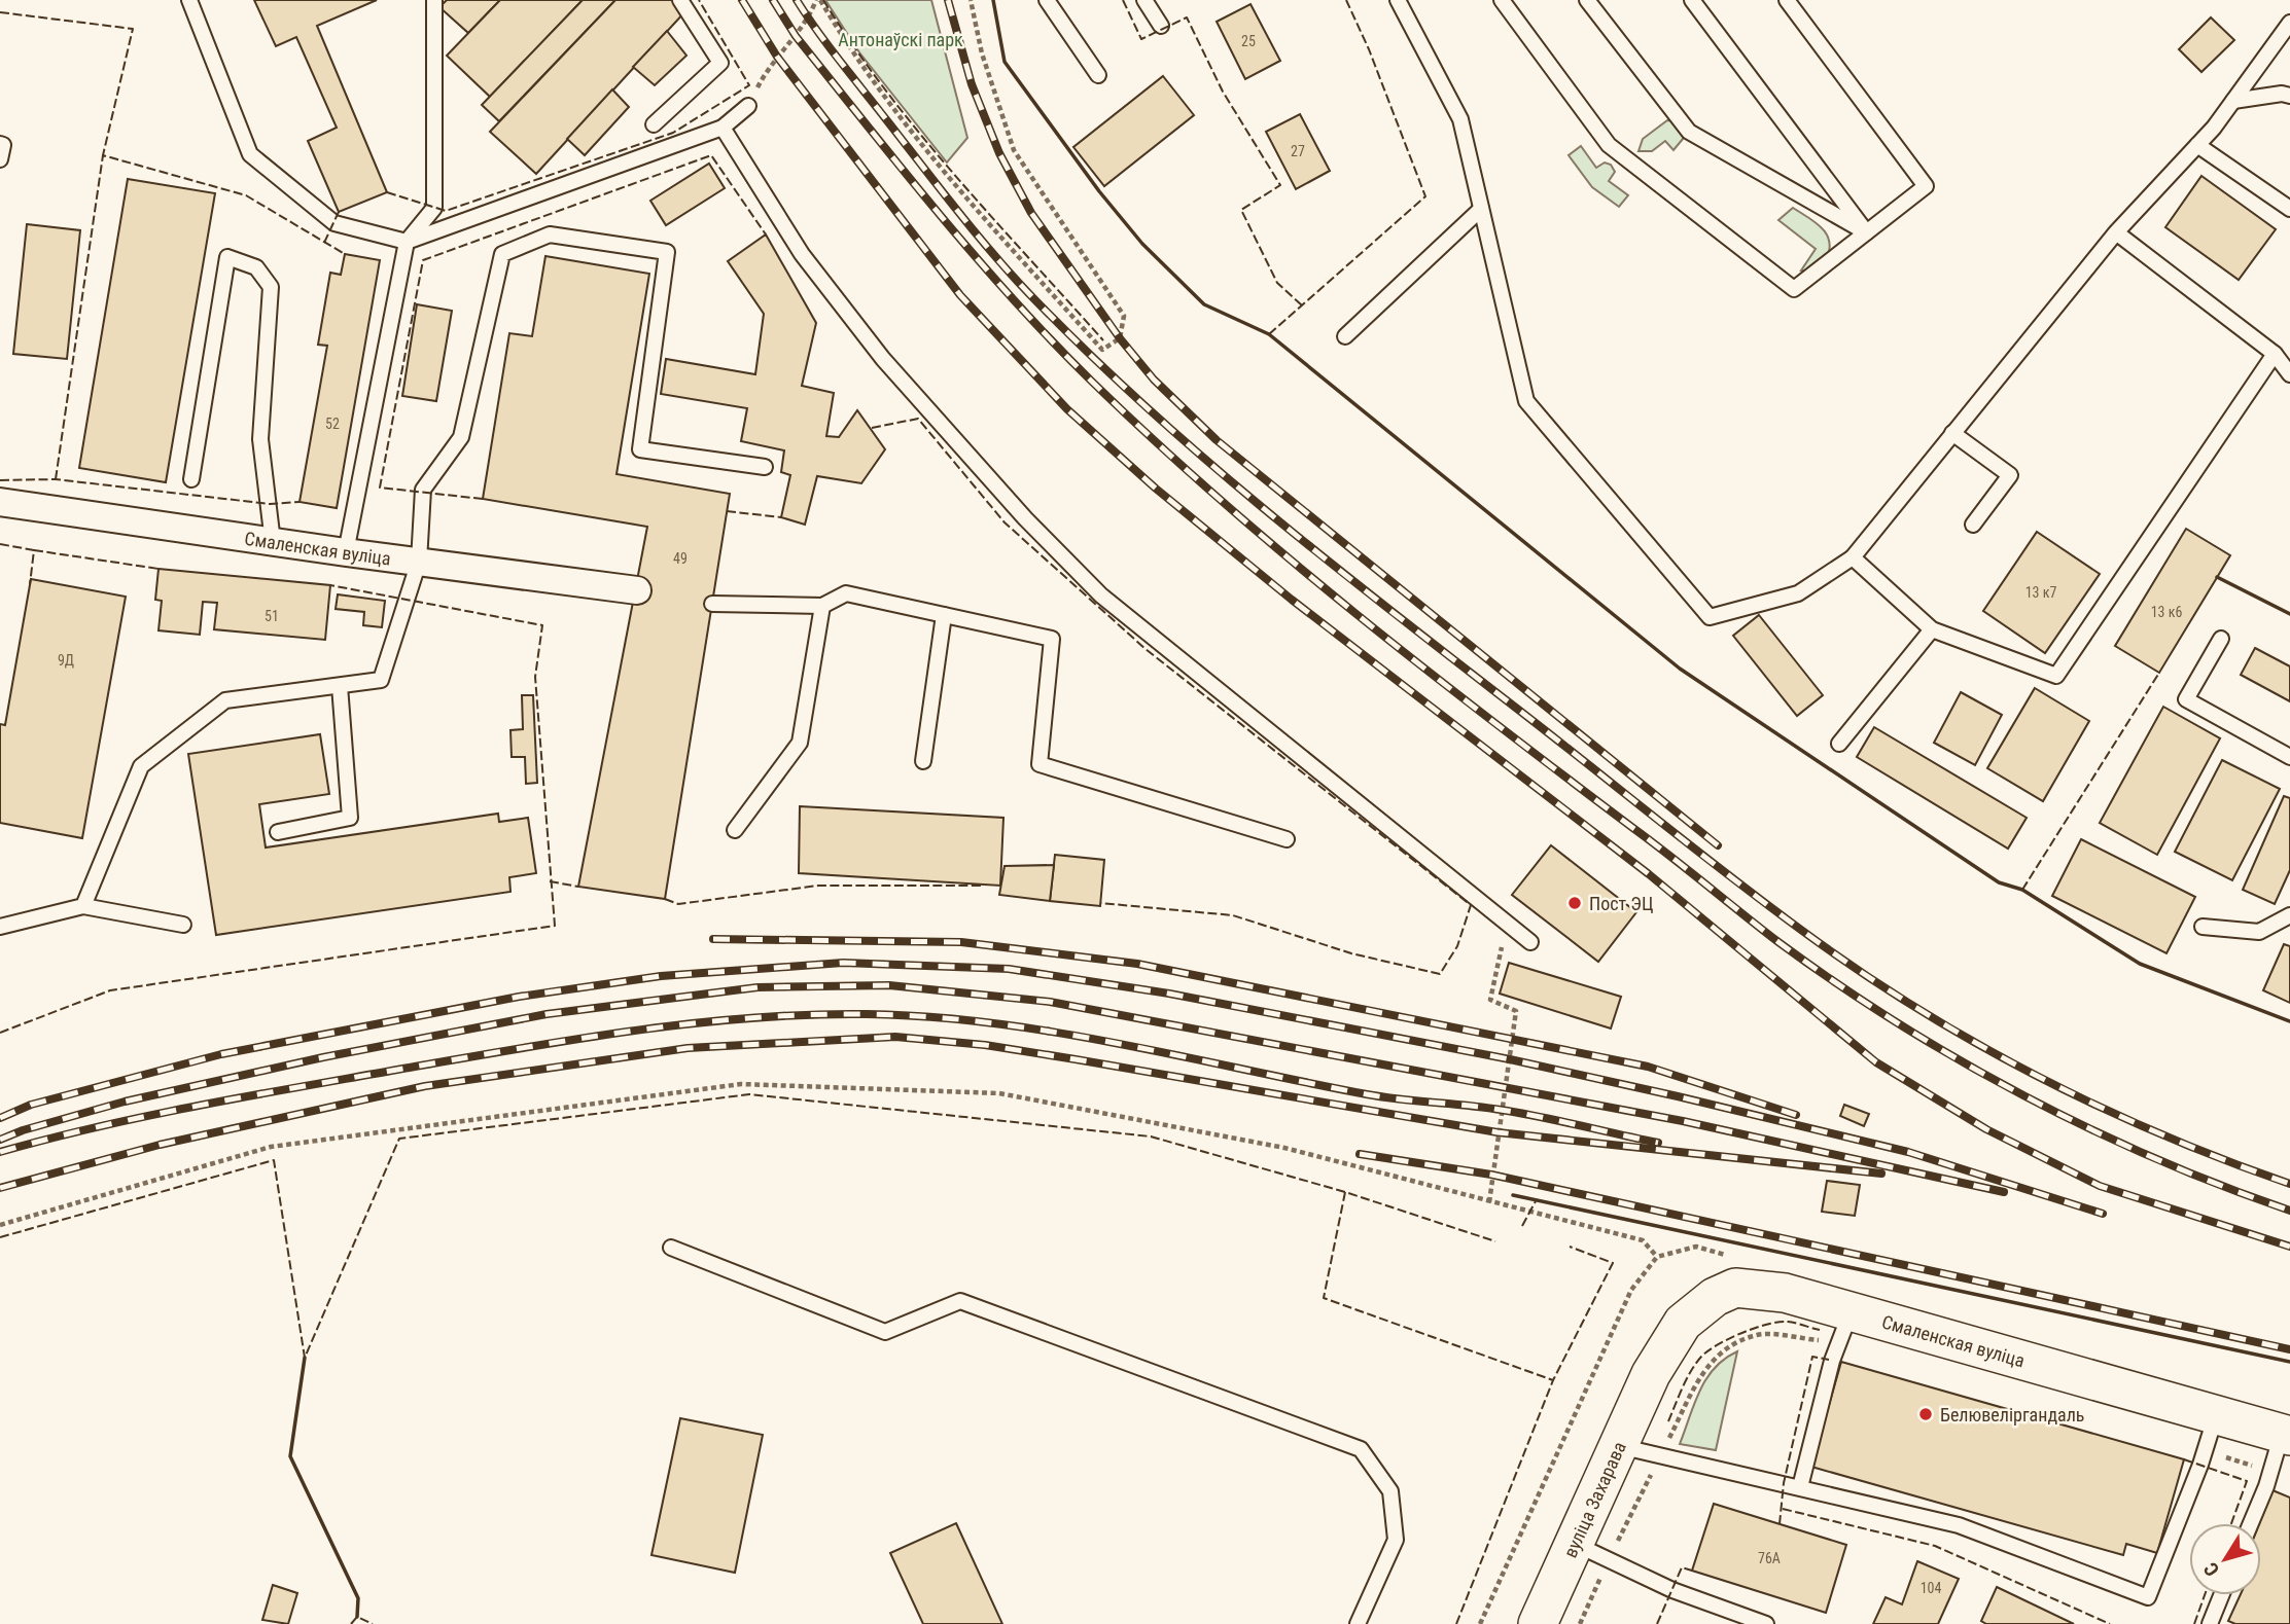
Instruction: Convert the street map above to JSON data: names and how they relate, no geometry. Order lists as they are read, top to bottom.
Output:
{
  "streets": {
    "main road": ["Смаленская вуліца", "вуліца Захарава"]
  },
  "crossings": [
    ["Смаленская вуліца", "вуліца Захарава"]
  ],
  "parks": ["Антонаўскі парк"],
  "places": ["Пост ЭЦ", "Белювеліргандаль"],
  "house_numbers": [
    "25",
    "27",
    "52",
    "49",
    "13 к7",
    "13 к6",
    "51",
    "9Д",
    "76А",
    "104"
  ],
  "north": "bottom left"
}
